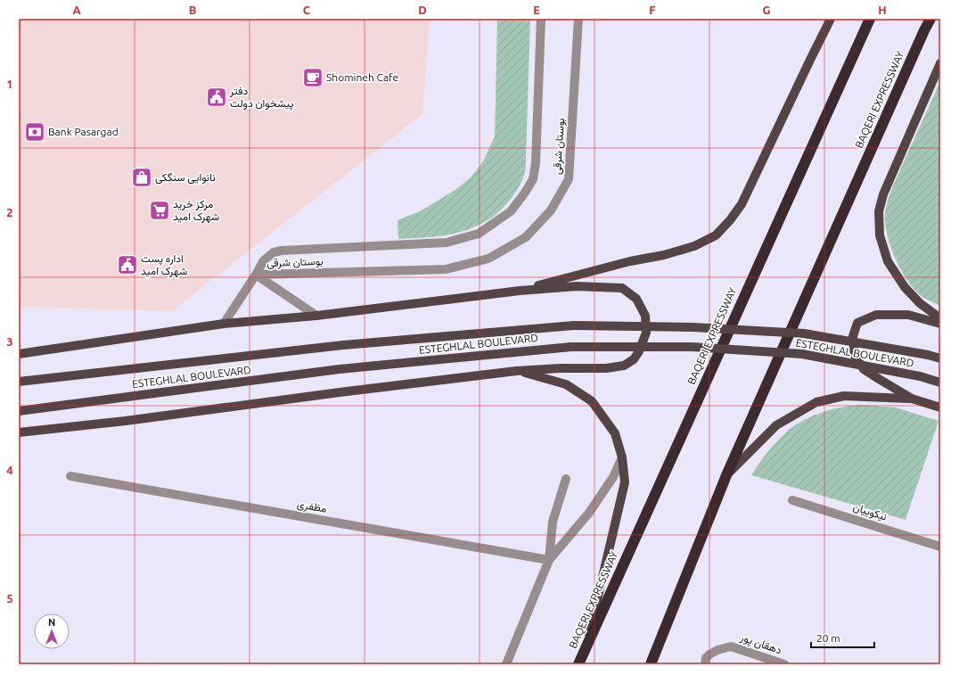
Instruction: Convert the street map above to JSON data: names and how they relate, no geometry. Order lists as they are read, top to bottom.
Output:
{
  "streets": {
    "highway": ["BAQERI EXPRESSWAY"],
    "main road": ["ESTEGHLAL BOULEVARD"],
    "street": [
      "بوستان شرقی",
      "مظفری",
      "نیکوییان",
      "دهقان پور"
    ]
  },
  "places": {
    "cafe": ["Shomineh Cafe"],
    "public building": ["دفتر پیشخوان دولت", "اداره پست شهرک امید"],
    "bank": ["Bank Pasargad"],
    "shop": ["نانوایی سنگکی"],
    "supermarket": ["مرکز خرید شهرک امید"]
  },
  "scale_bar": "20 m",
  "north": "top",
  "grid": {
    "columns": [
      "A",
      "B",
      "C",
      "D",
      "E",
      "F",
      "G",
      "H"
    ],
    "rows": [
      "1",
      "2",
      "3",
      "4",
      "5"
    ]
  }
}
